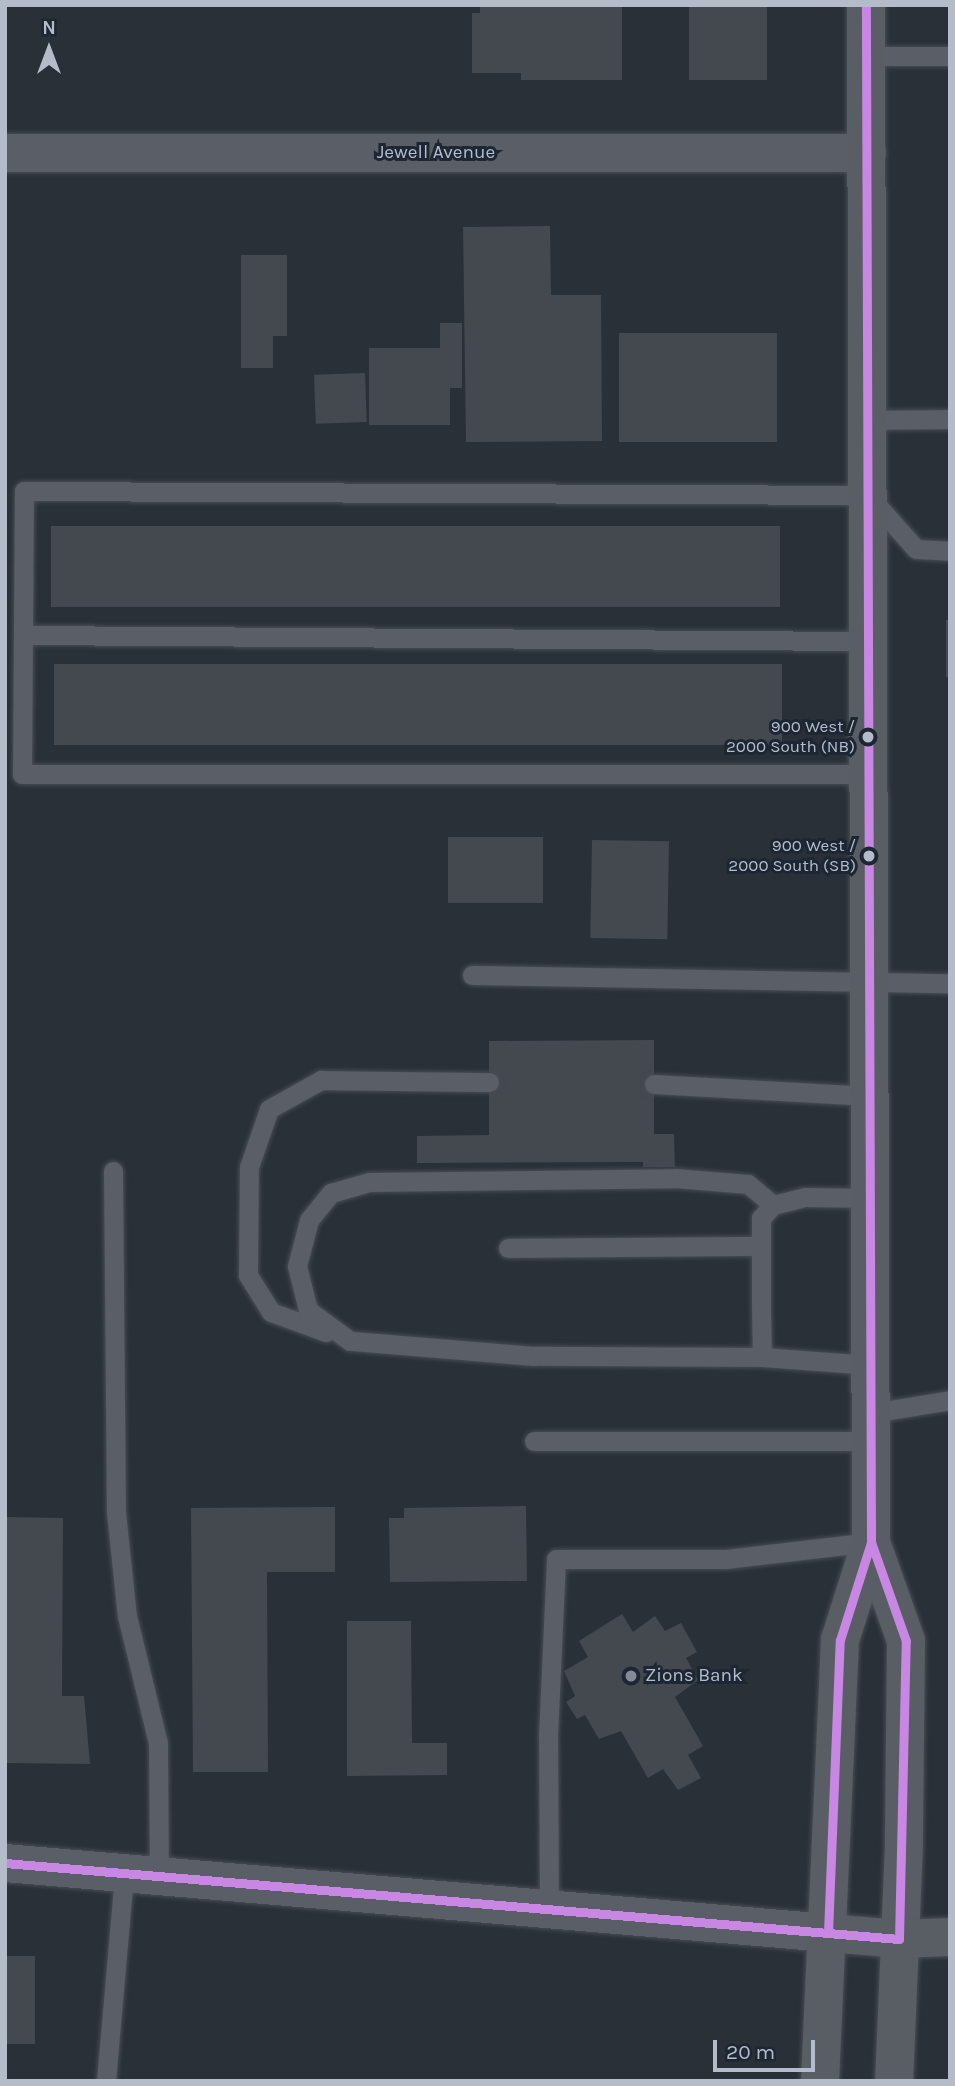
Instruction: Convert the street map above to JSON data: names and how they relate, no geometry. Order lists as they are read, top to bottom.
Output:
{
  "streets": {
    "street": ["Jewell Avenue"]
  },
  "places": ["900 West / 2000 South (NB)", "900 West / 2000 South (SB)", "Zions Bank"],
  "scale_bar": "20 m",
  "north": "top"
}
